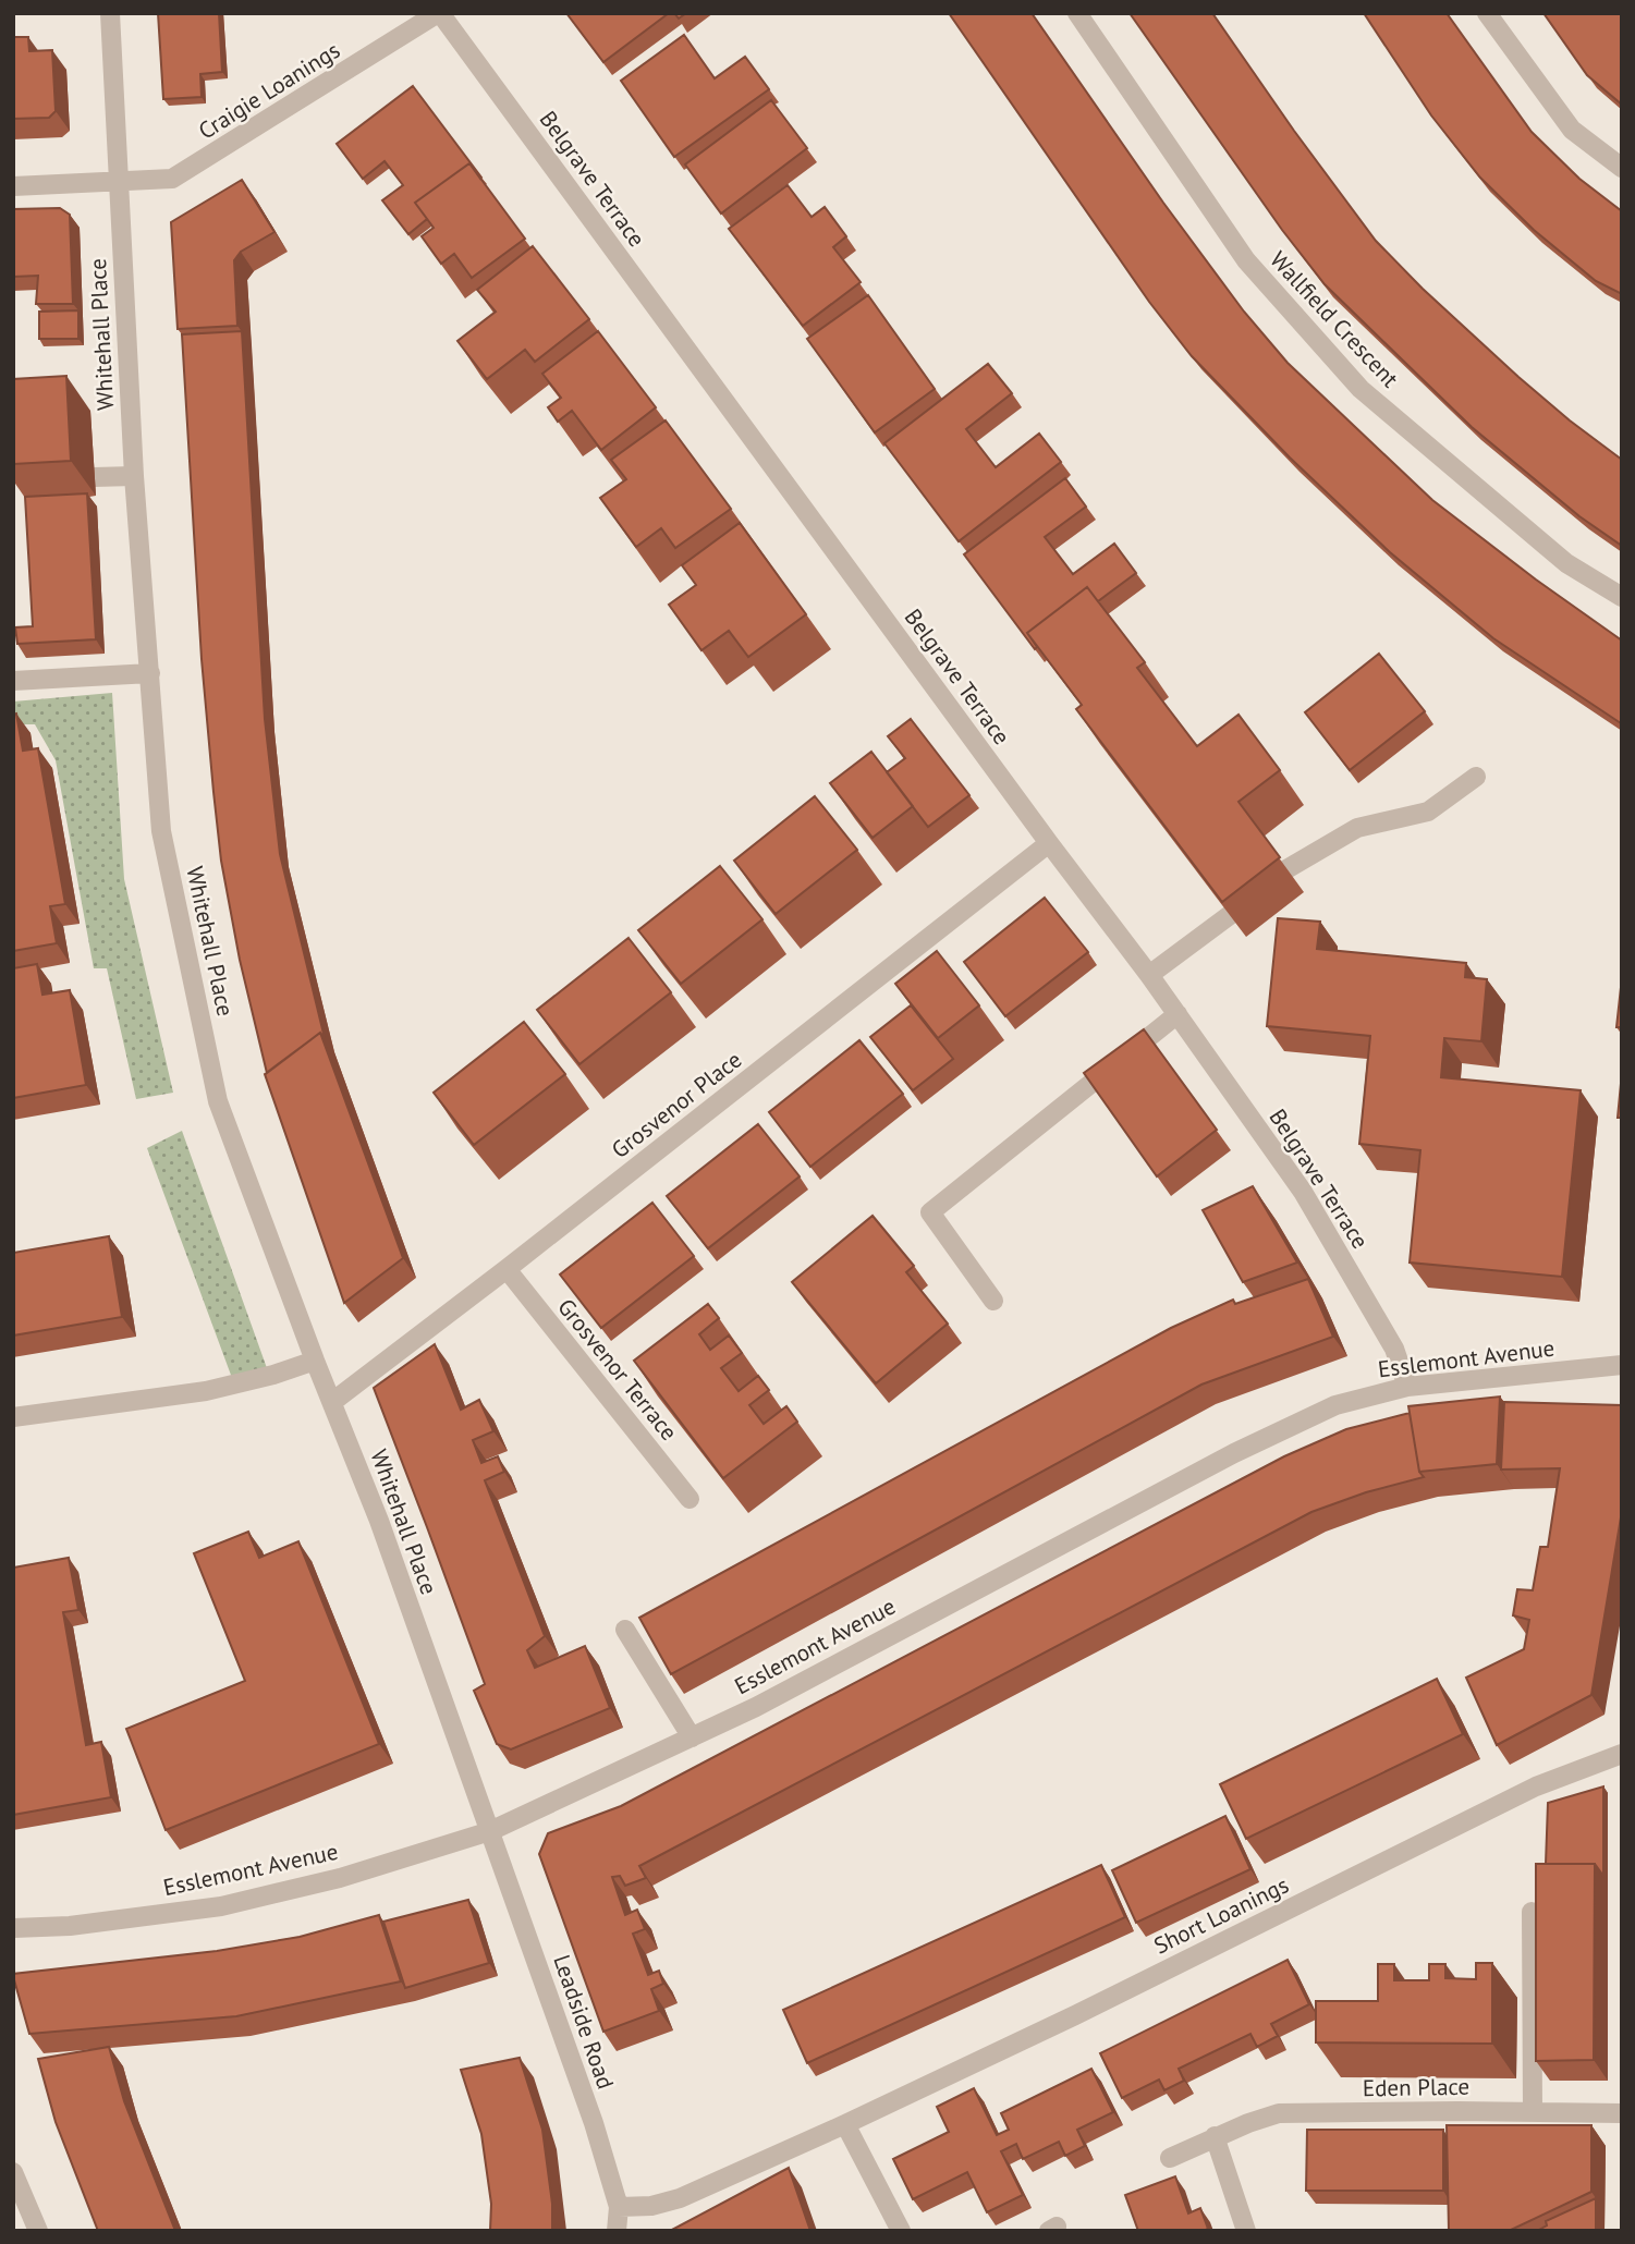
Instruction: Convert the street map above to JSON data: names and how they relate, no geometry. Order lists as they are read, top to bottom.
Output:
{
  "streets": {
    "street": [
      "Craigie Loanings",
      "Belgrave Terrace",
      "Wallfield Crescent",
      "Whitehall Place",
      "Grosvenor Place",
      "Esslemont Avenue",
      "Grosvenor Terrace",
      "Short Loanings",
      "Leadside Road",
      "Eden Place"
    ]
  },
  "crossings": [
    ["Craigie Loanings", "Belgrave Terrace"],
    ["Craigie Loanings", "Whitehall Place"],
    ["Belgrave Terrace", "Grosvenor Place"],
    ["Belgrave Terrace", "Esslemont Avenue"],
    ["Whitehall Place", "Grosvenor Place"],
    ["Whitehall Place", "Esslemont Avenue"],
    ["Whitehall Place", "Leadside Road"],
    ["Grosvenor Place", "Grosvenor Terrace"],
    ["Esslemont Avenue", "Leadside Road"],
    ["Short Loanings", "Leadside Road"]
  ]
}
